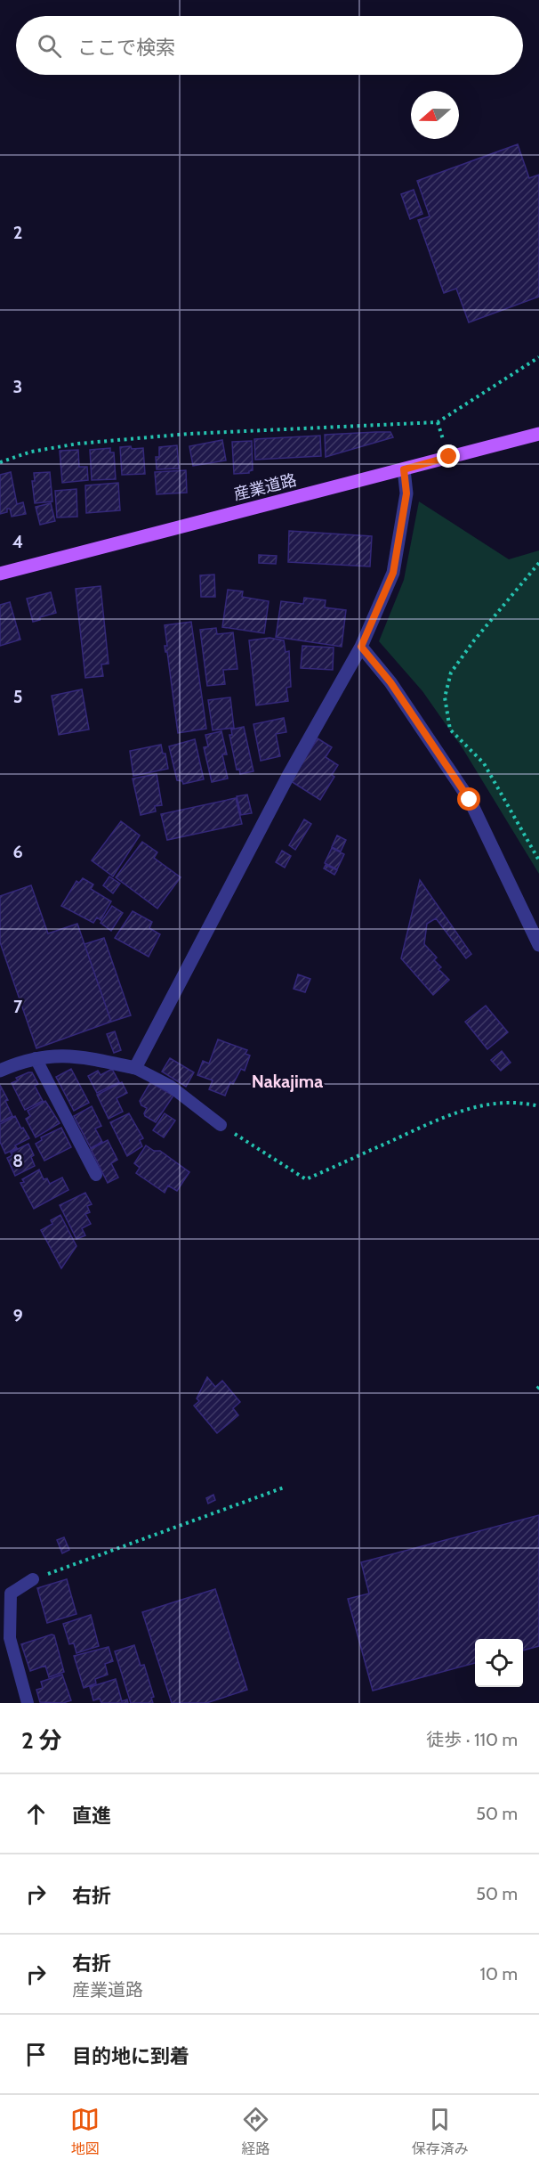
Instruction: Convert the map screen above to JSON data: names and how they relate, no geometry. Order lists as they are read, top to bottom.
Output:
{
  "streets": {
    "main road": ["産業道路"]
  },
  "districts": ["Nakajima"],
  "north": "left",
  "page": {
    "search": "ここで検索",
    "heading": ["2 分", "徒歩 · 110 m"],
    "list": [
      ["直進", "50 m"],
      ["右折", "50 m"],
      ["右折", "産業道路", "10 m"],
      "目的地に到着"
    ],
    "nav": ["地図", "経路", "保存済み"]
  },
  "grid": {
    "rows": [
      "2",
      "3",
      "4",
      "5",
      "6",
      "7",
      "8",
      "9"
    ]
  }
}
